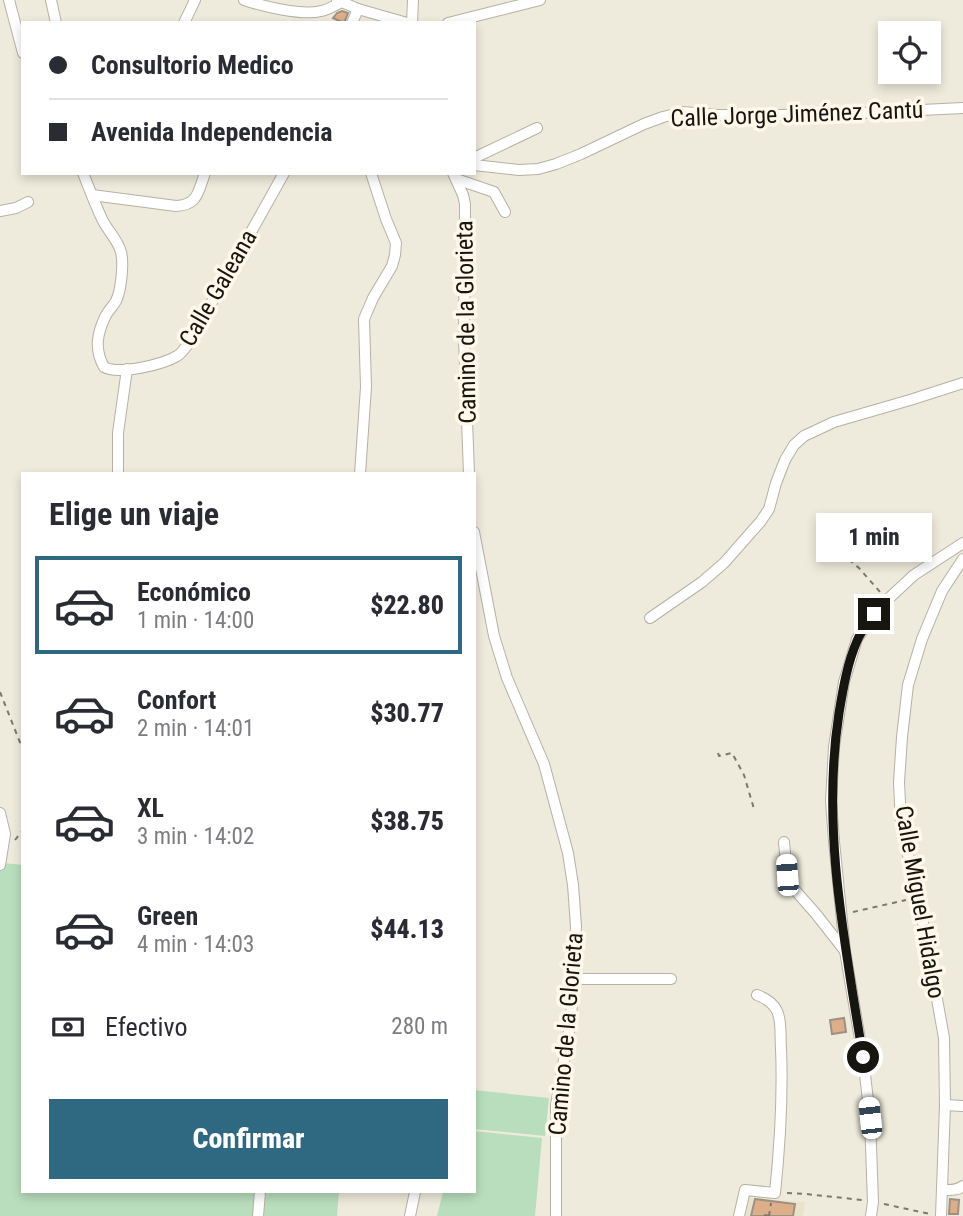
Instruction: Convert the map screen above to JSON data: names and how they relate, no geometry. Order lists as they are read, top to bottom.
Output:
{
  "streets": {
    "street": [
      "Calle Jorge Jiménez Cantú",
      "Calle Galeana",
      "Camino de la Glorieta",
      "Calle Miguel Hidalgo"
    ]
  },
  "page": {
    "banner": ["Consultorio Medico", "Avenida Independencia"],
    "heading": "Elige un viaje",
    "bubble": "1 min",
    "list": [
      {
        "name": "Económico",
        "note": "1 min · 14:00",
        "value": "$22.80"
      },
      {
        "name": "Confort",
        "note": "2 min · 14:01",
        "value": "$30.77"
      },
      {
        "name": "XL",
        "note": "3 min · 14:02",
        "value": "$38.75"
      },
      {
        "name": "Green",
        "note": "4 min · 14:03",
        "value": "$44.13"
      }
    ],
    "pay": ["Efectivo", "280 m"],
    "buttons": "Confirmar"
  }
}
